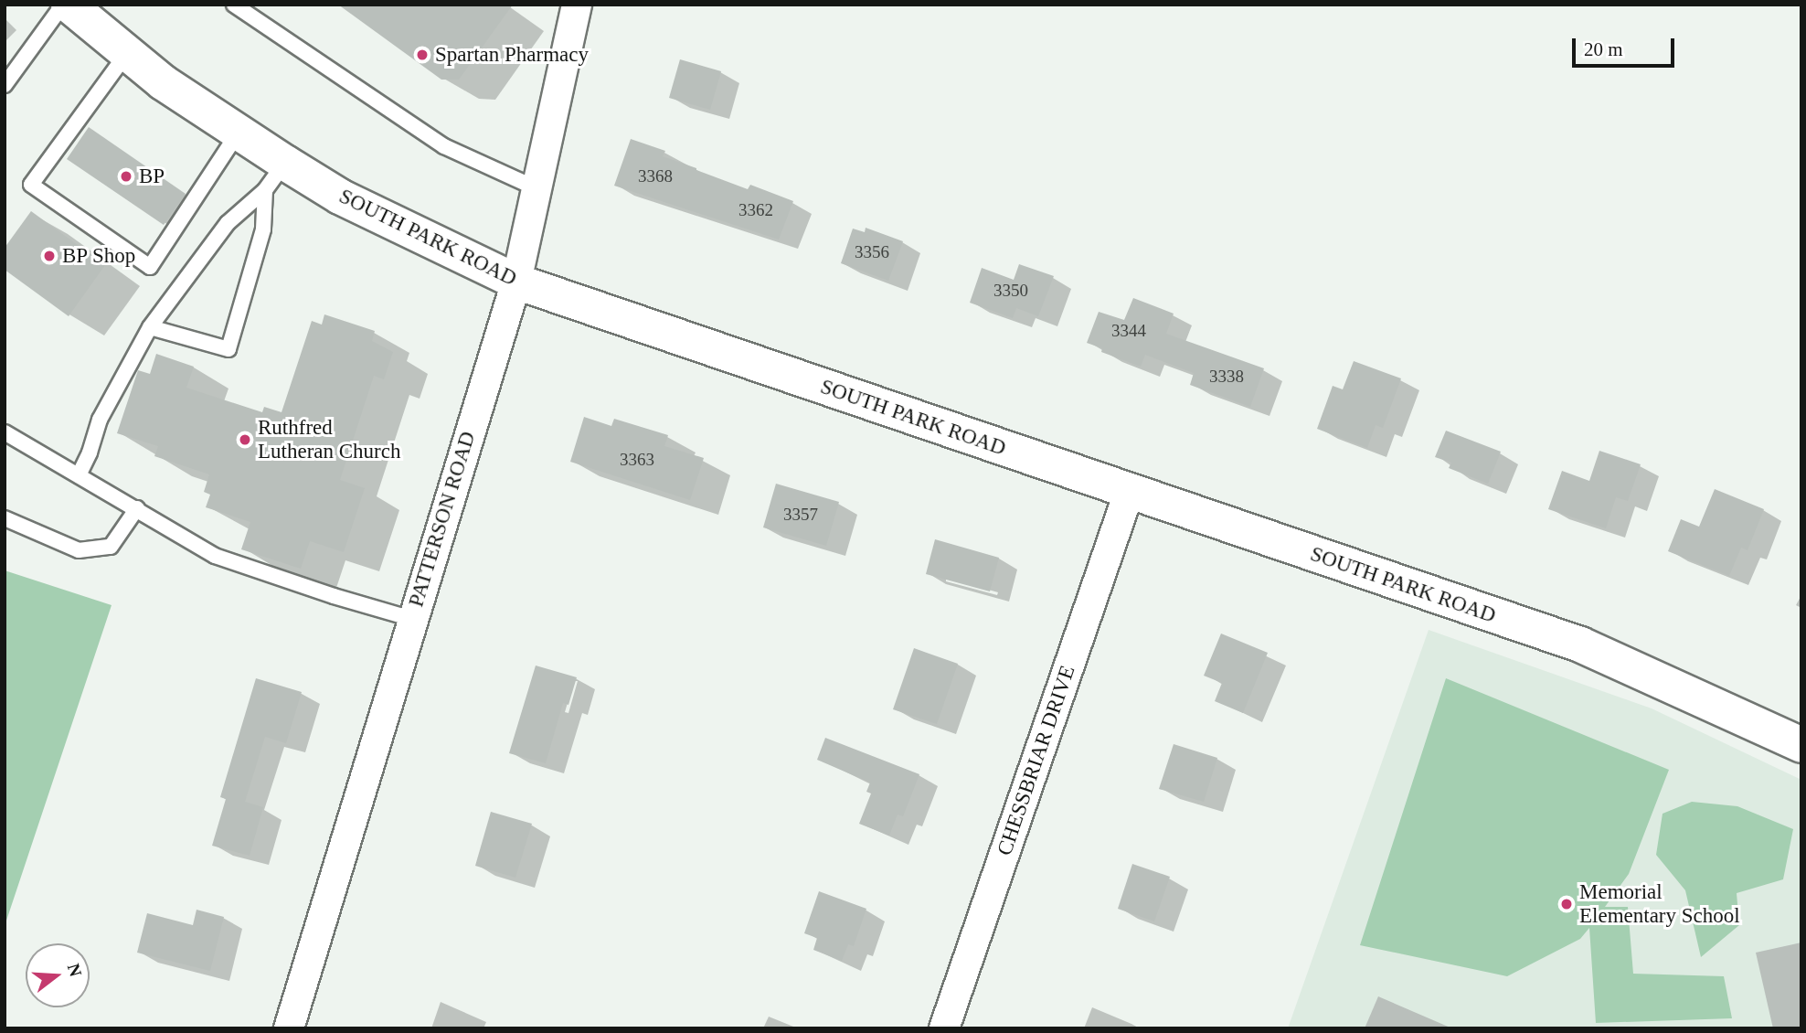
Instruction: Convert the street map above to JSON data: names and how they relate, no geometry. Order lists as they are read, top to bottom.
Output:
{
  "streets": {
    "main road": ["SOUTH PARK ROAD"],
    "street": ["PATTERSON ROAD", "CHESSBRIAR DRIVE"]
  },
  "crossings": [
    ["SOUTH PARK ROAD", "PATTERSON ROAD"],
    ["SOUTH PARK ROAD", "CHESSBRIAR DRIVE"]
  ],
  "places": [
    "Spartan Pharmacy",
    "BP",
    "BP Shop",
    "Ruthfred Lutheran Church",
    "Memorial Elementary School"
  ],
  "house_numbers": [
    "3368",
    "3362",
    "3356",
    "3350",
    "3344",
    "3338",
    "3363",
    "3357"
  ],
  "scale_bar": "20 m",
  "north": "right"
}
